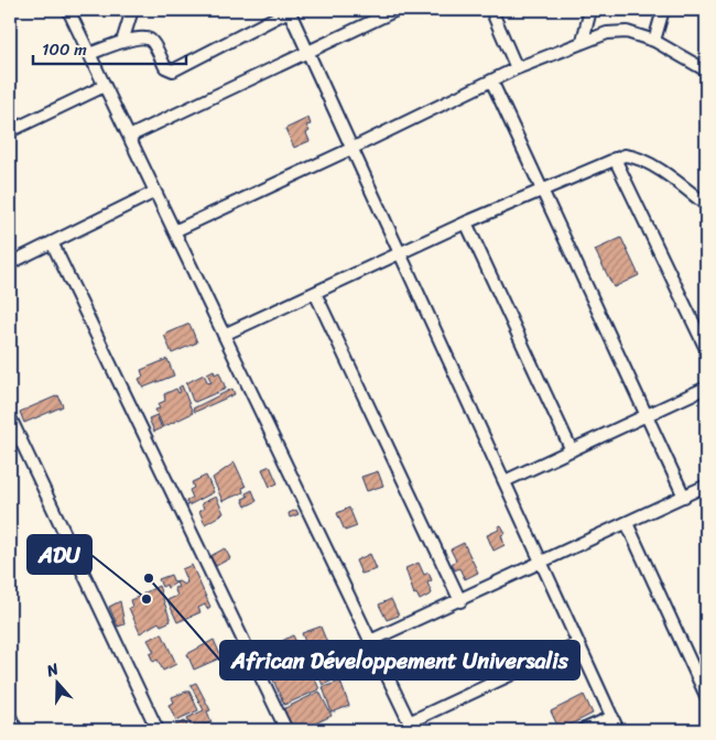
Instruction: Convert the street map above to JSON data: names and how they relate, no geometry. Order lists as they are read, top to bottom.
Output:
{
  "places": ["African Développement Universalis", "ADU"],
  "scale_bar": "100 m",
  "north": "top"
}
